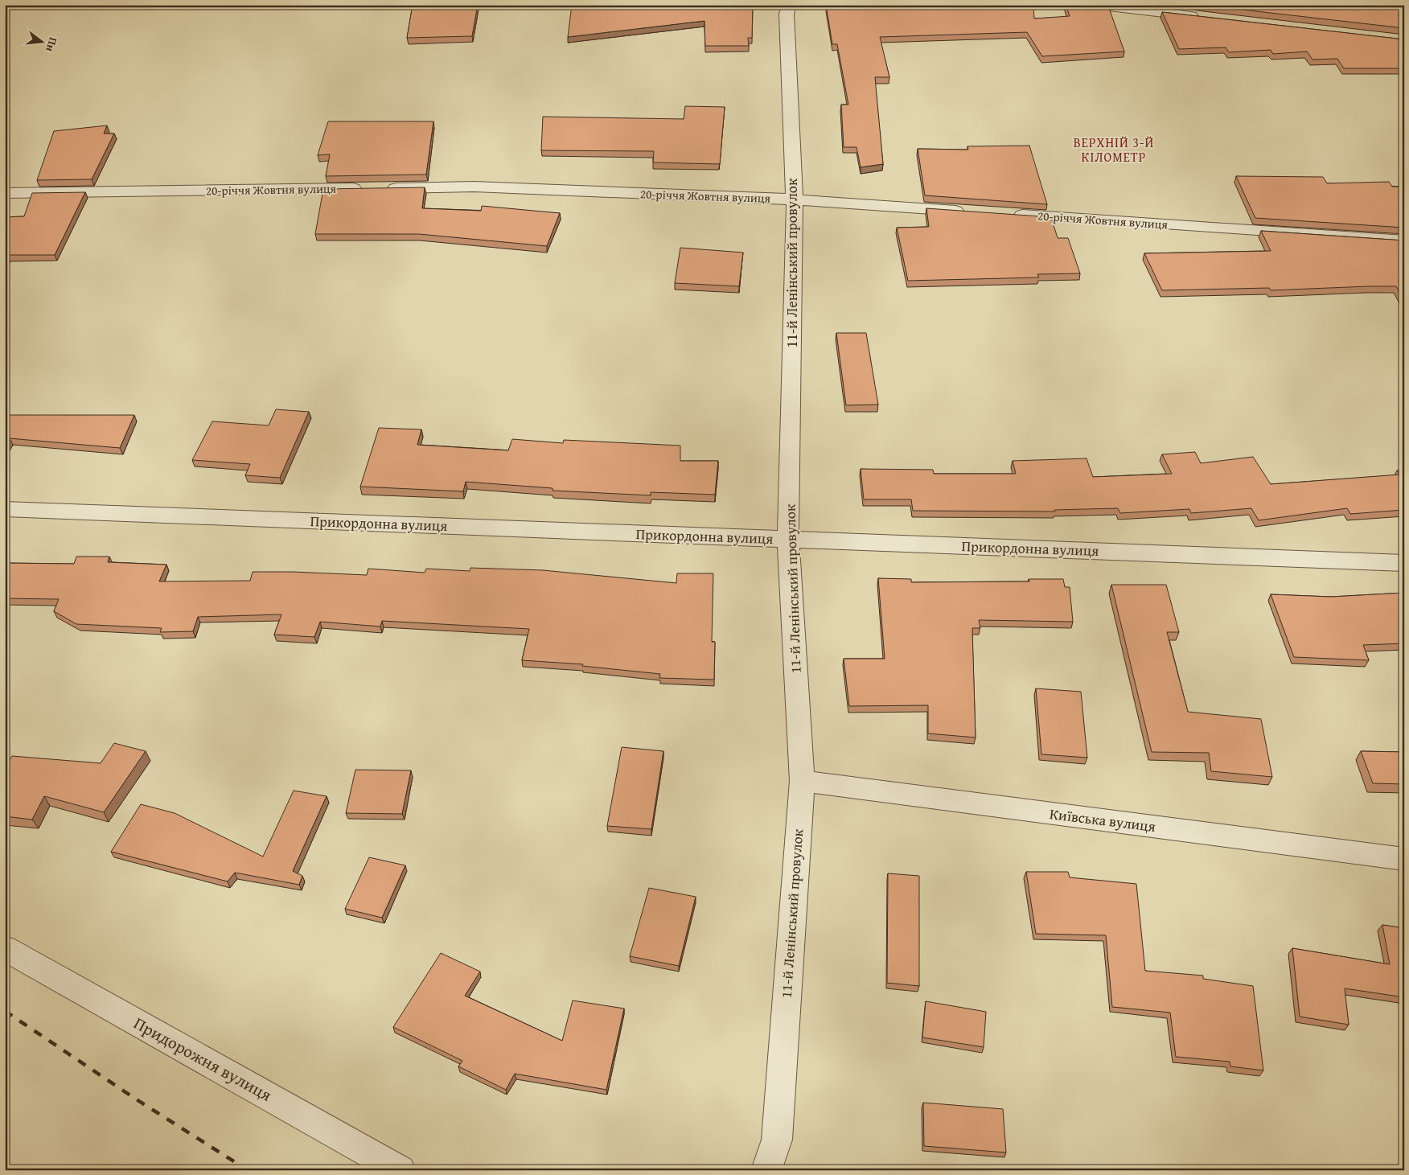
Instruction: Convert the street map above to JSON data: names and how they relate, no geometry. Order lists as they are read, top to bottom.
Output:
{
  "streets": {
    "street": [
      "20-річчя Жовтня вулиця",
      "11-й Ленінський провулок",
      "Прикордонна вулиця",
      "Київська вулиця",
      "Придорожня вулиця"
    ]
  },
  "crossings": [
    ["20-річчя Жовтня вулиця", "11-й Ленінський провулок"],
    ["11-й Ленінський провулок", "Прикордонна вулиця"],
    ["11-й Ленінський провулок", "Київська вулиця"]
  ],
  "districts": ["ВЕРХНІЙ 3-Й КІЛОМЕТР"],
  "north": "right"
}
